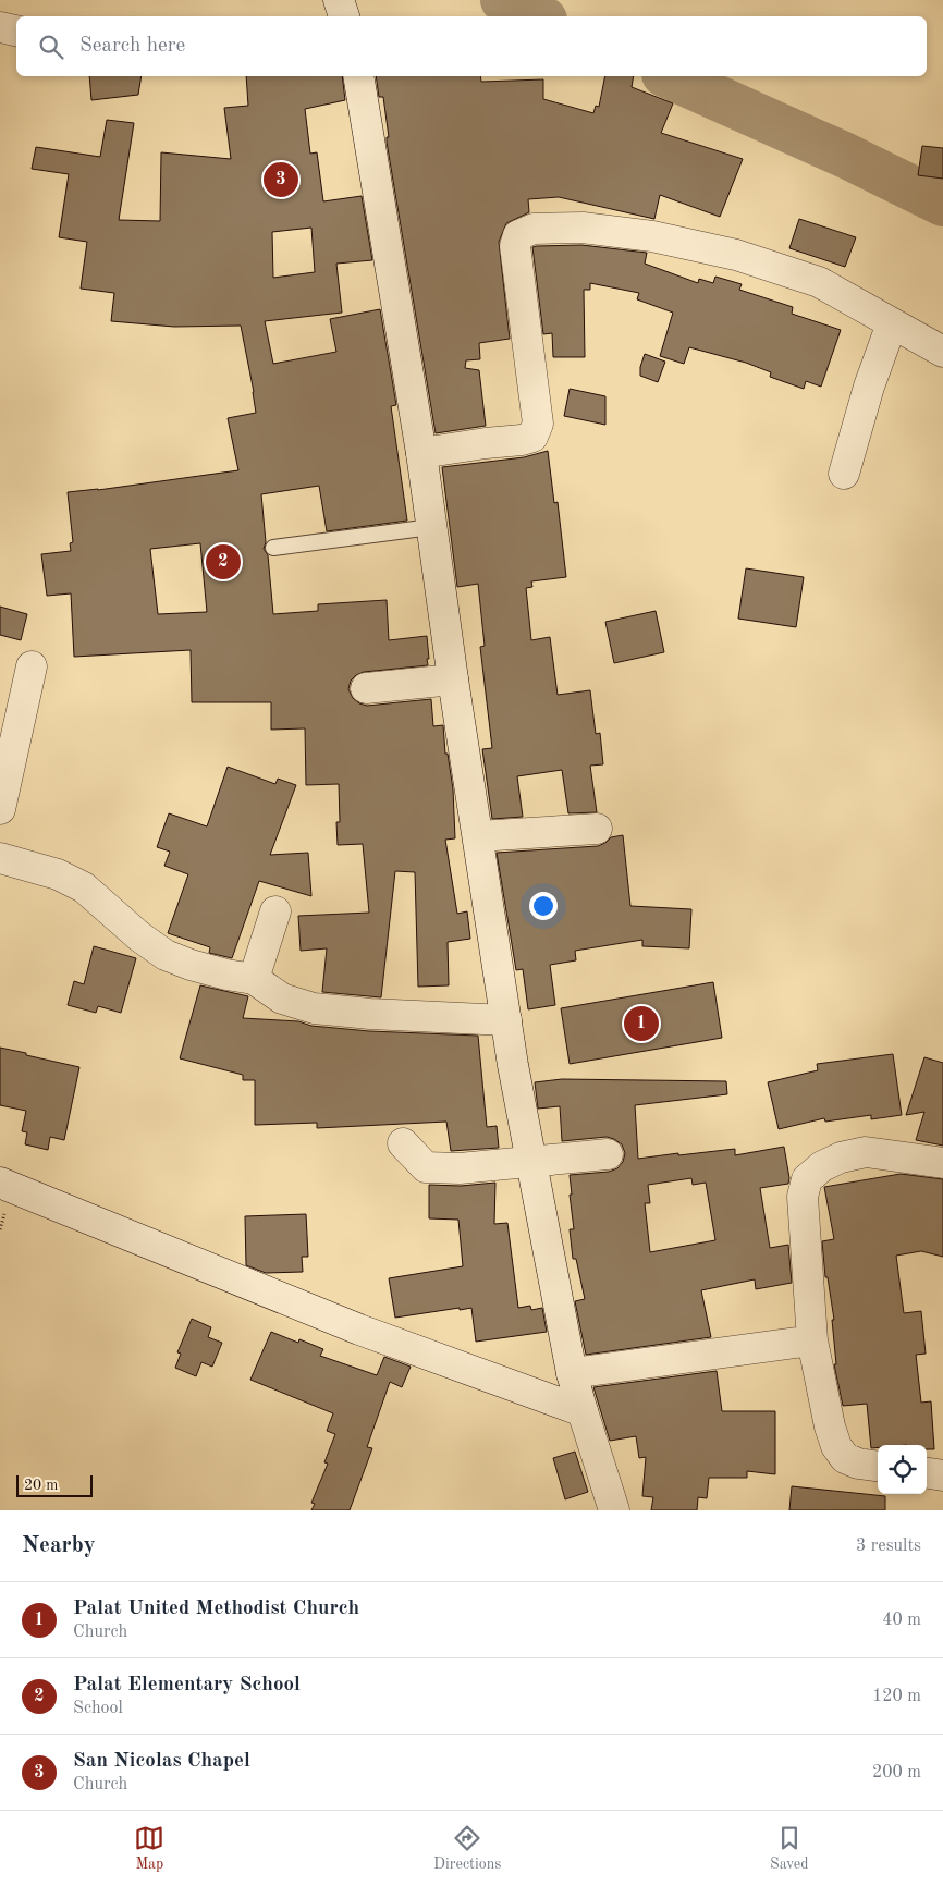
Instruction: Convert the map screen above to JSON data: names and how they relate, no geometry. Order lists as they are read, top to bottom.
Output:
{
  "scale_bar": "20 m",
  "page": {
    "search": "Search here",
    "pins": ["3", "2", "1"],
    "scale": "20 m",
    "heading": ["Nearby", "3 results"],
    "list": [
      {
        "mark": "1",
        "name": "Palat United Methodist Church",
        "note": "Church",
        "value": "40 m"
      },
      {
        "mark": "2",
        "name": "Palat Elementary School",
        "note": "School",
        "value": "120 m"
      },
      {
        "mark": "3",
        "name": "San Nicolas Chapel",
        "note": "Church",
        "value": "200 m"
      }
    ],
    "nav": ["Map", "Directions", "Saved"]
  }
}
